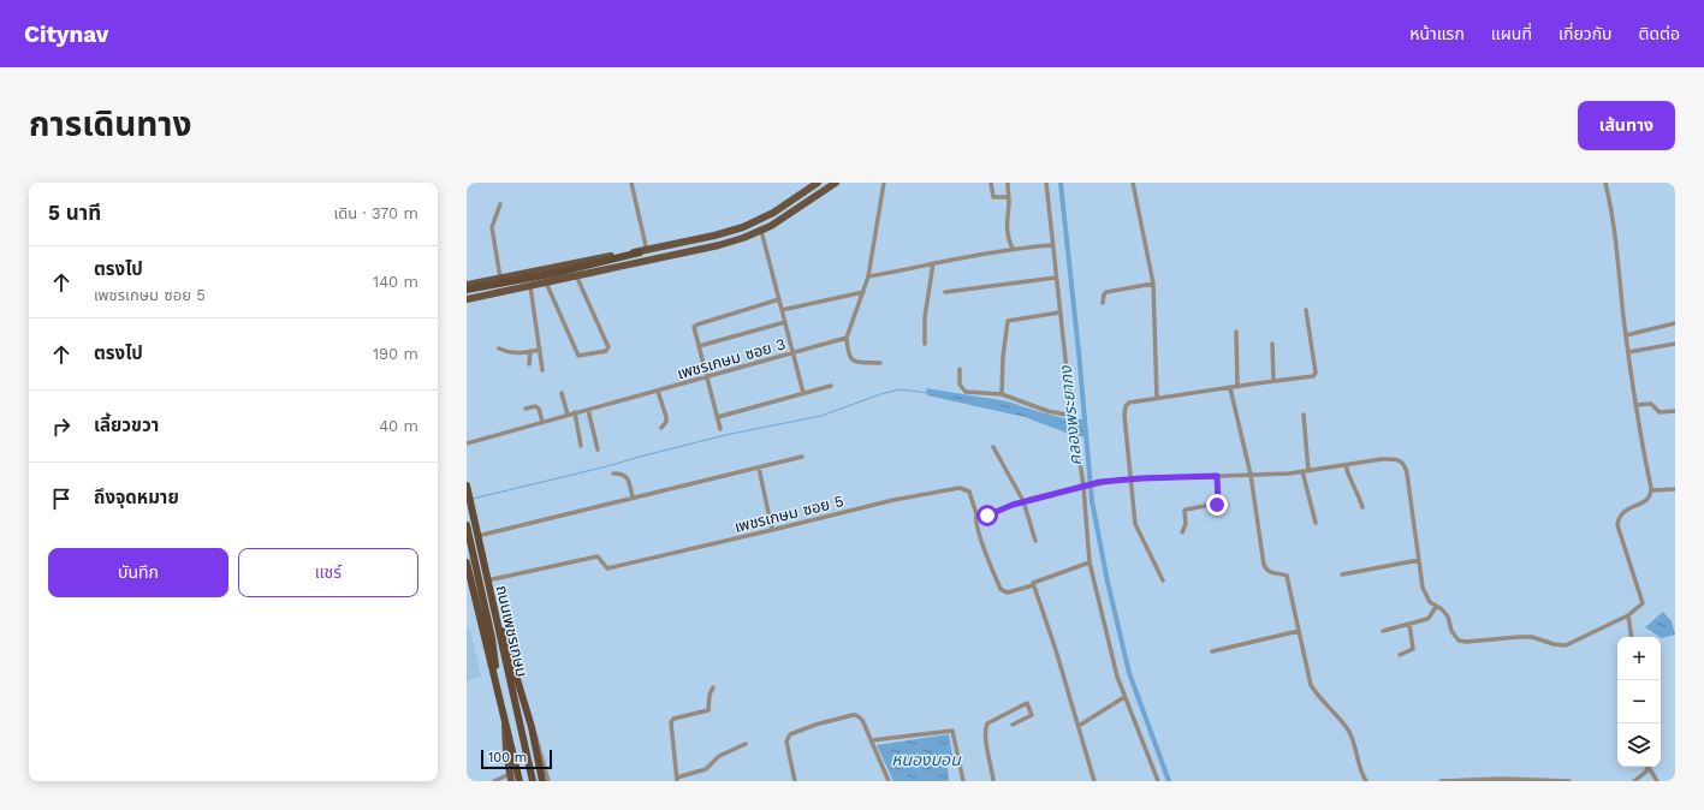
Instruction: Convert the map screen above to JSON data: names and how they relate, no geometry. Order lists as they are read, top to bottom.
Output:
{
  "streets": {
    "highway": ["ถนนเพชรเกษม"],
    "street": ["เพชรเกษม ซอย 3", "เพชรเกษม ซอย 5"]
  },
  "crossings": [
    ["เพชรเกษม ซอย 5", "ถนนเพชรเกษม"]
  ],
  "water": ["คลองพระยากง", "หนองบอน"],
  "scale_bar": "100 m",
  "page": {
    "header": "Citynav",
    "nav": [
      "หน้าแรก",
      "แผนที่",
      "เกี่ยวกับ",
      "ติดต่อ"
    ],
    "title": "การเดินทาง",
    "buttons": [
      "เส้นทาง",
      ["บันทึก", "แชร์"]
    ],
    "heading": ["5 นาที", "เดิน · 370 m"],
    "list": [
      ["ตรงไป", "เพชรเกษม ซอย 5", "140 m"],
      ["ตรงไป", "190 m"],
      ["เลี้ยวขวา", "40 m"],
      "ถึงจุดหมาย"
    ],
    "map_buttons": ["+", "−"],
    "scale": "100 m"
  }
}
